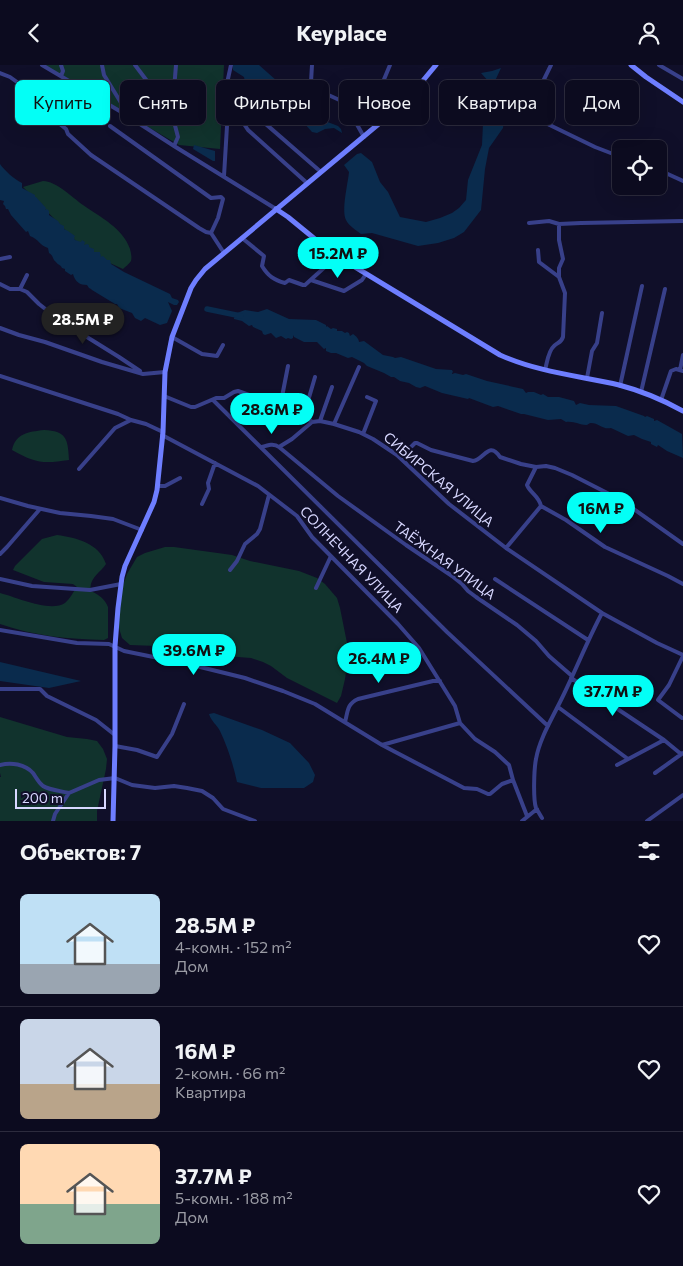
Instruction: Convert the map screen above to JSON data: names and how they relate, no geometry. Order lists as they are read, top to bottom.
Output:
{
  "streets": {
    "street": ["СИБИРСКАЯ УЛИЦА", "СОЛНЕЧНАЯ УЛИЦА", "ТАЁЖНАЯ УЛИЦА"]
  },
  "scale_bar": "200 m",
  "page": {
    "header": "Keyplace",
    "chip": [
      "Купить",
      "Снять",
      "Фильтры",
      "Новое",
      "Квартира",
      "Дом"
    ],
    "price": [
      "15.2M ₽",
      "28.5M ₽",
      "28.6M ₽",
      "16M ₽",
      "39.6M ₽",
      "26.4M ₽",
      "37.7M ₽"
    ],
    "scale": "200 m",
    "heading": "Объектов: 7",
    "list": [
      {
        "name": "28.5M ₽",
        "note": "4-комн. · 152 m² · Дом"
      },
      {
        "name": "16M ₽",
        "note": "2-комн. · 66 m² · Квартира"
      },
      {
        "name": "37.7M ₽",
        "note": "5-комн. · 188 m² · Дом"
      }
    ]
  }
}
